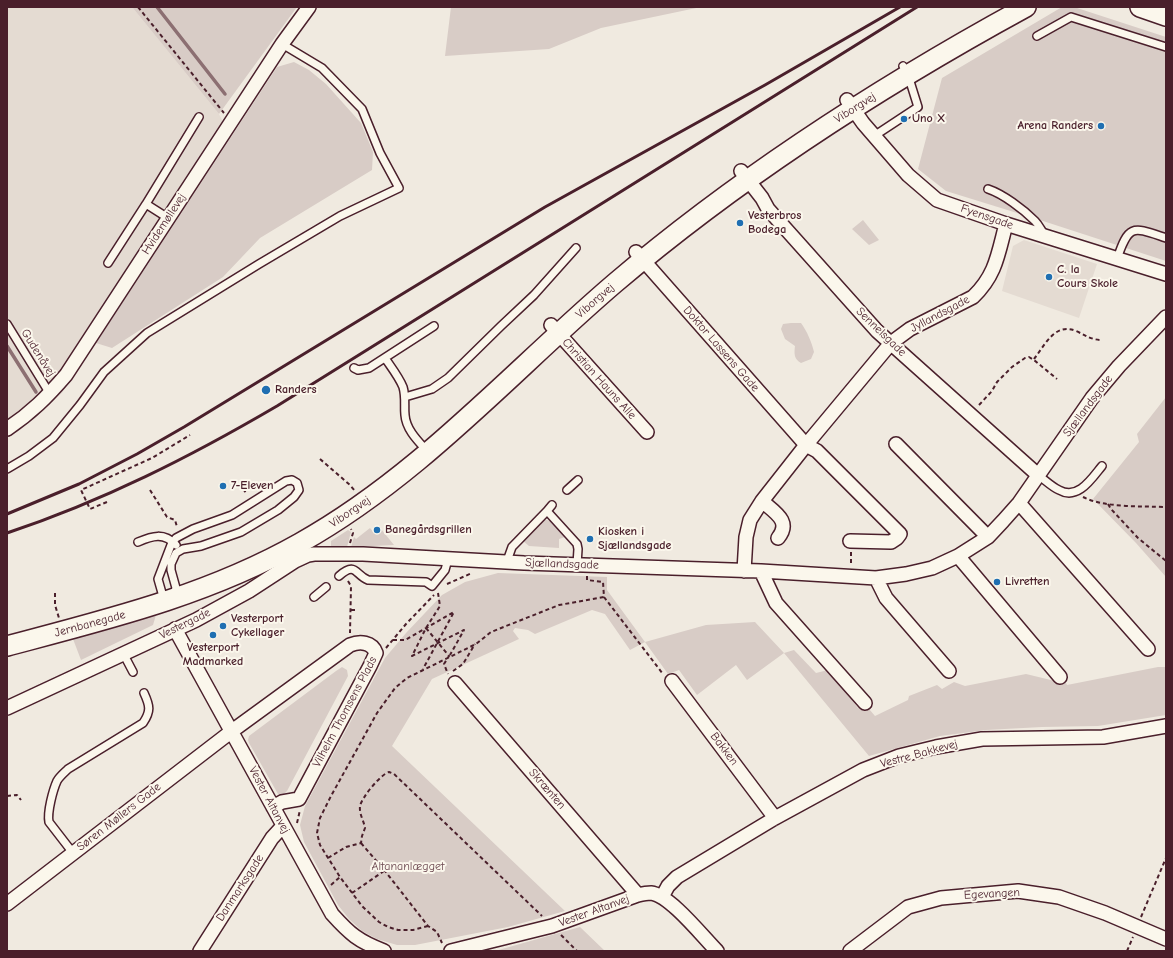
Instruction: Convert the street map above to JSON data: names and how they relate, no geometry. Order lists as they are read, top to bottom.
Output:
{
  "streets": {
    "main road": ["Viborgvej", "Jernbanegade"],
    "street": [
      "Fyensgade",
      "Hvidemøllevej",
      "Jyllandsgade",
      "Sennelsgade",
      "Doktor Lassens Gade",
      "Christian Hauns Alle",
      "Sjællandsgade",
      "Vestergade",
      "Vilhelm Thomsens Plads",
      "Bakken",
      "Vestre Bakkevej",
      "Skrænten",
      "Vester Altanvej",
      "Søren Møllers Gade",
      "Danmarksgade",
      "Egevangen"
    ],
    "lane": ["Gudenåvej"]
  },
  "crossings": [
    ["Viborgvej", "Fyensgade"],
    ["Viborgvej", "Sennelsgade"],
    ["Viborgvej", "Doktor Lassens Gade"],
    ["Viborgvej", "Christian Hauns Alle"],
    ["Viborgvej", "Jernbanegade"],
    ["Fyensgade", "Jyllandsgade"],
    ["Hvidemøllevej", "Gudenåvej"],
    ["Jyllandsgade", "Sennelsgade"],
    ["Jyllandsgade", "Doktor Lassens Gade"],
    ["Jyllandsgade", "Sjællandsgade"],
    ["Sennelsgade", "Sjællandsgade"],
    ["Sjællandsgade", "Vestergade"],
    ["Vestergade", "Vester Altanvej"],
    ["Bakken", "Vestre Bakkevej"],
    ["Vestre Bakkevej", "Vester Altanvej"],
    ["Skrænten", "Vester Altanvej"],
    ["Vester Altanvej", "Søren Møllers Gade"],
    ["Vester Altanvej", "Danmarksgade"]
  ],
  "parks": ["Altananlægget"],
  "places": [
    "Uno X",
    "Arena Randers",
    "Vesterbros Bodega",
    "C. la Cours Skole",
    "Randers",
    "7-Eleven",
    "Banegårdsgrillen",
    "Kiosken i Sjællandsgade",
    "Livretten",
    "Vesterport Cykellager",
    "Vesterport Madmarked"
  ]
}
